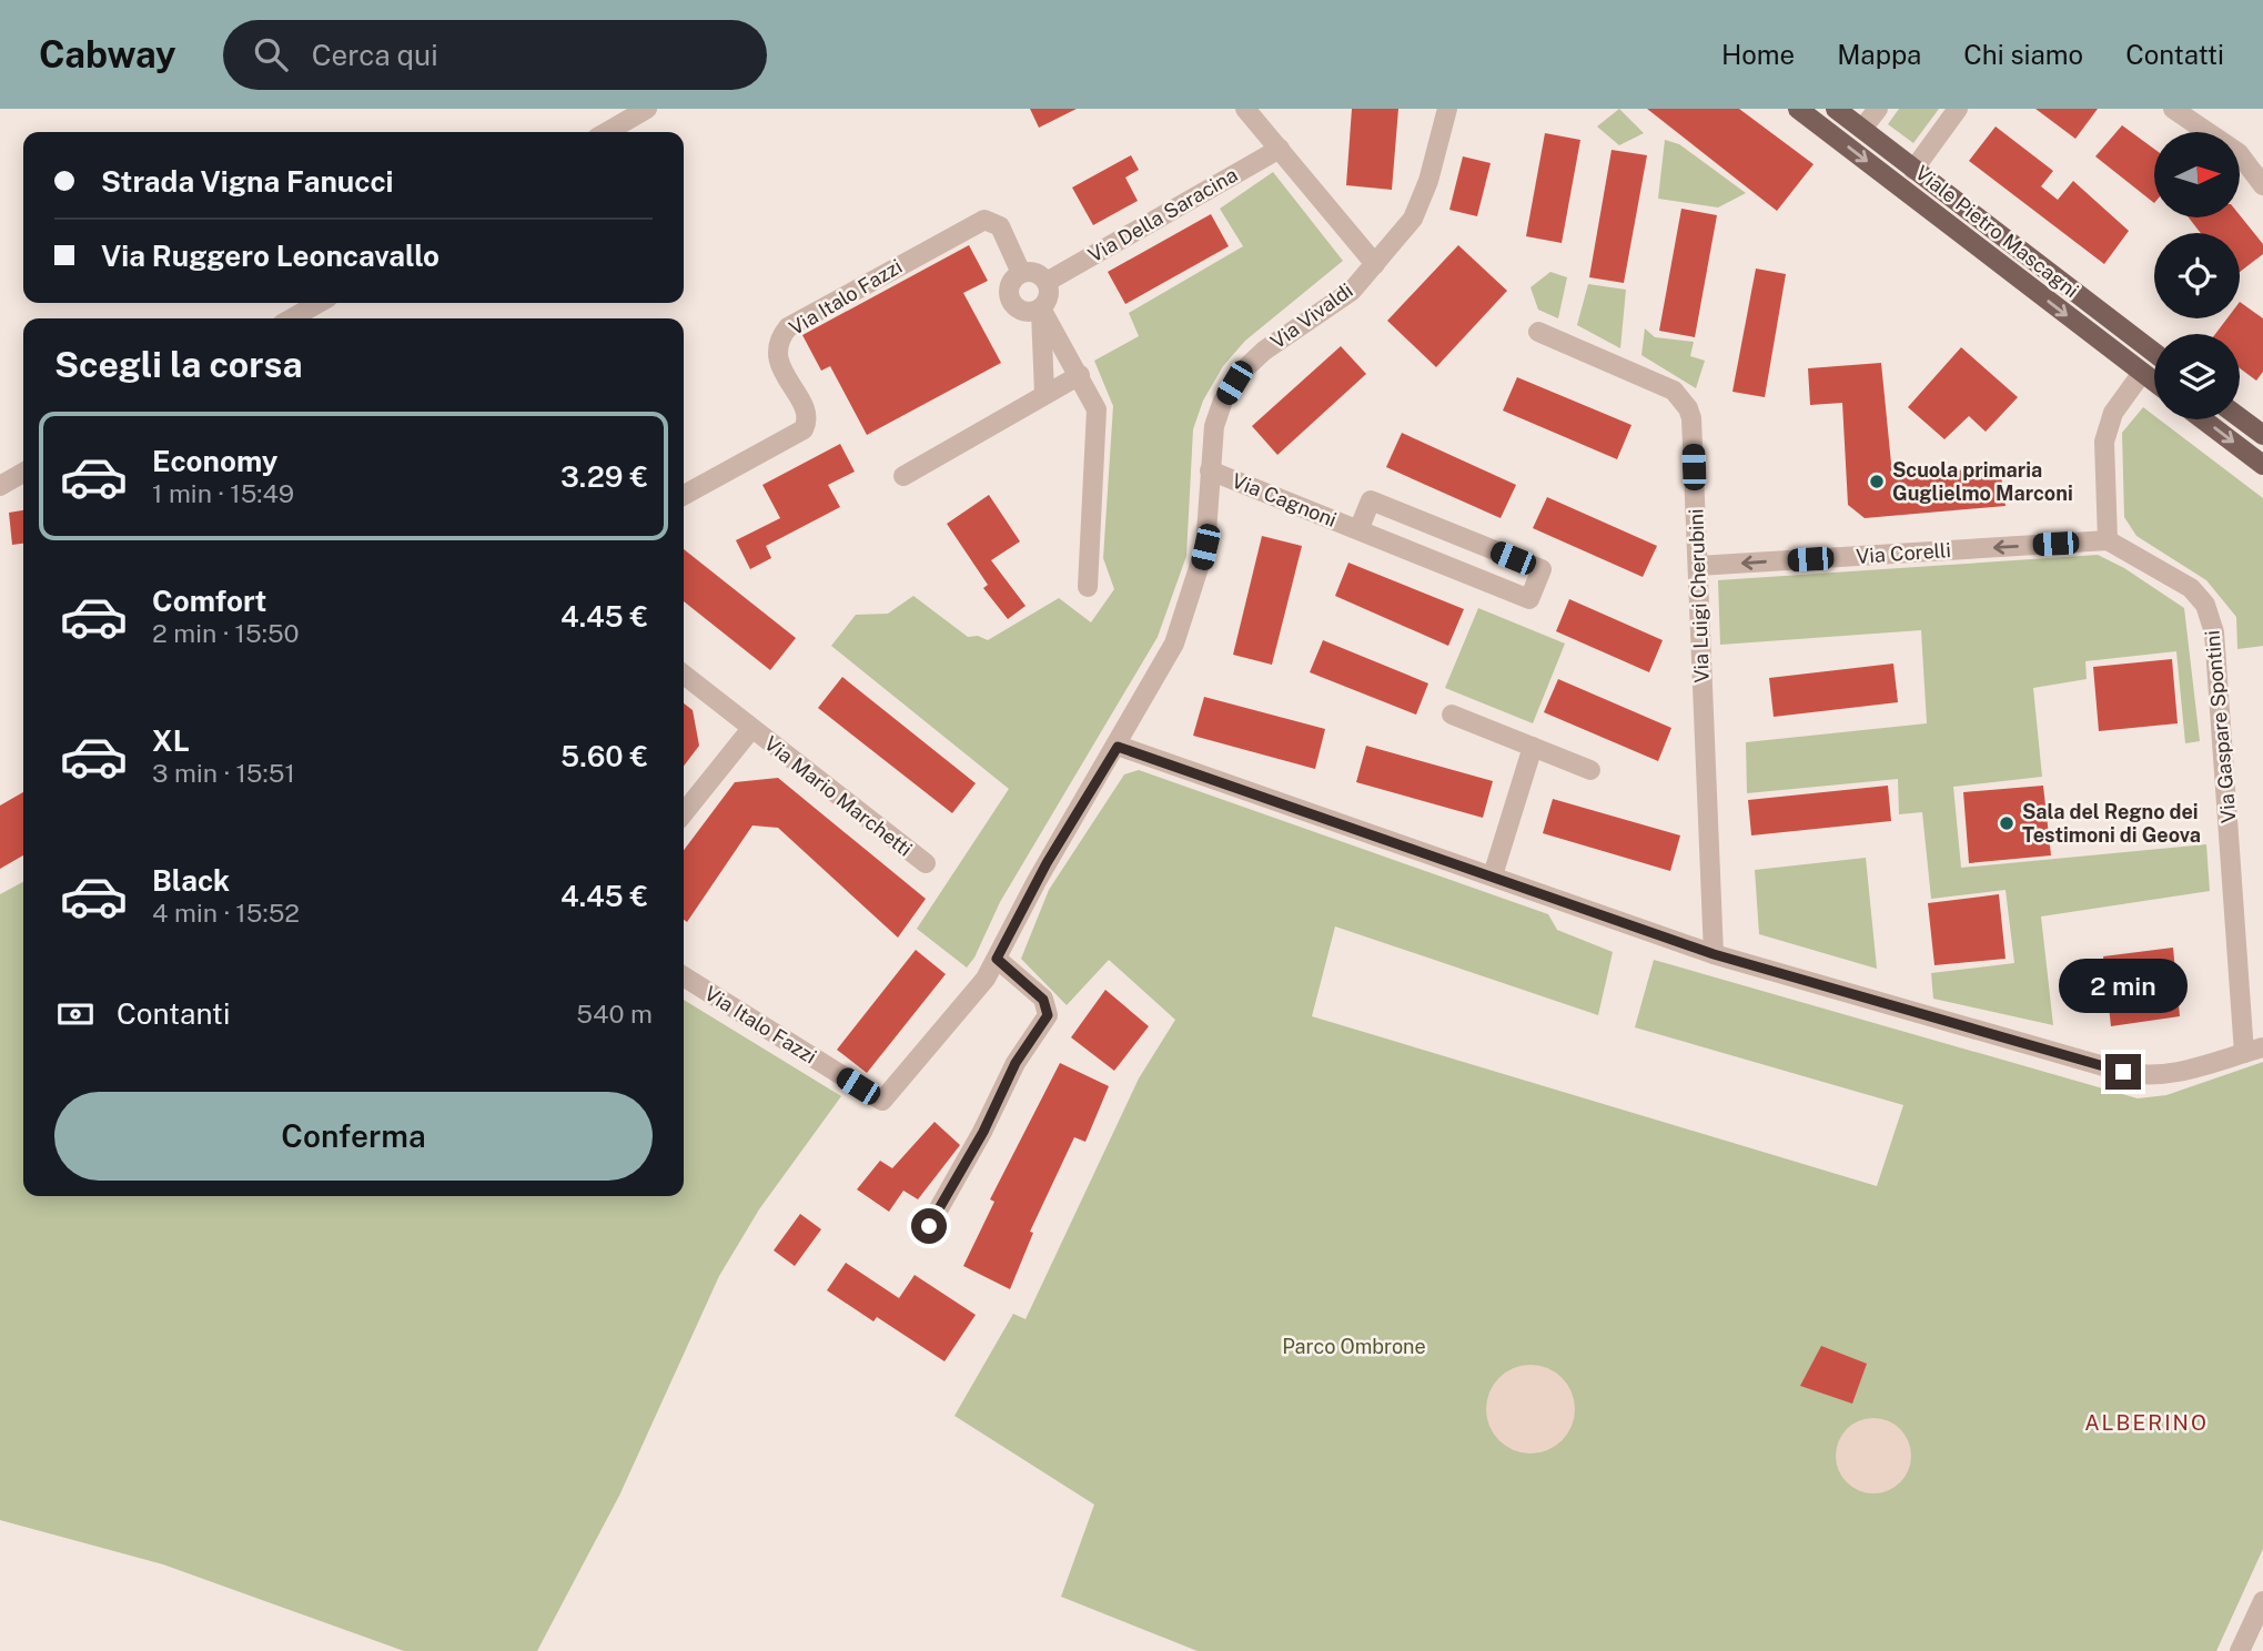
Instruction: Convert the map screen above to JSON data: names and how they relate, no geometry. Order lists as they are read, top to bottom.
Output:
{
  "streets": {
    "main road": ["Viale Pietro Mascagni"],
    "street": [
      "Via Della Saracina",
      "Via Italo Fazzi",
      "Via Vivaldi",
      "Via Cagnoni",
      "Via Corelli",
      "Via Luigi Cherubini",
      "Via Gaspare Spontini",
      "Via Mario Marchetti"
    ]
  },
  "crossings": [
    ["Via Della Saracina", "Via Italo Fazzi"],
    ["Via Italo Fazzi", "Via Vivaldi"],
    ["Via Vivaldi", "Via Cagnoni"],
    ["Via Corelli", "Via Luigi Cherubini"],
    ["Via Corelli", "Via Gaspare Spontini"]
  ],
  "one_way": ["Via Corelli"],
  "districts": ["ALBERINO"],
  "parks": ["Parco Ombrone"],
  "places": ["Scuola primaria Guglielmo Marconi", "Sala del Regno dei Testimoni di Geova"],
  "north": "right",
  "page": {
    "header": "Cabway",
    "search": "Cerca qui",
    "nav": [
      "Home",
      "Mappa",
      "Chi siamo",
      "Contatti"
    ],
    "banner": ["Strada Vigna Fanucci", "Via Ruggero Leoncavallo"],
    "heading": "Scegli la corsa",
    "list": [
      {
        "name": "Economy",
        "note": "1 min · 15:49",
        "value": "3.29 €"
      },
      {
        "name": "Comfort",
        "note": "2 min · 15:50",
        "value": "4.45 €"
      },
      {
        "name": "XL",
        "note": "3 min · 15:51",
        "value": "5.60 €"
      },
      {
        "name": "Black",
        "note": "4 min · 15:52",
        "value": "4.45 €"
      }
    ],
    "bubble": "2 min",
    "pay": ["Contanti", "540 m"],
    "buttons": "Conferma"
  }
}
